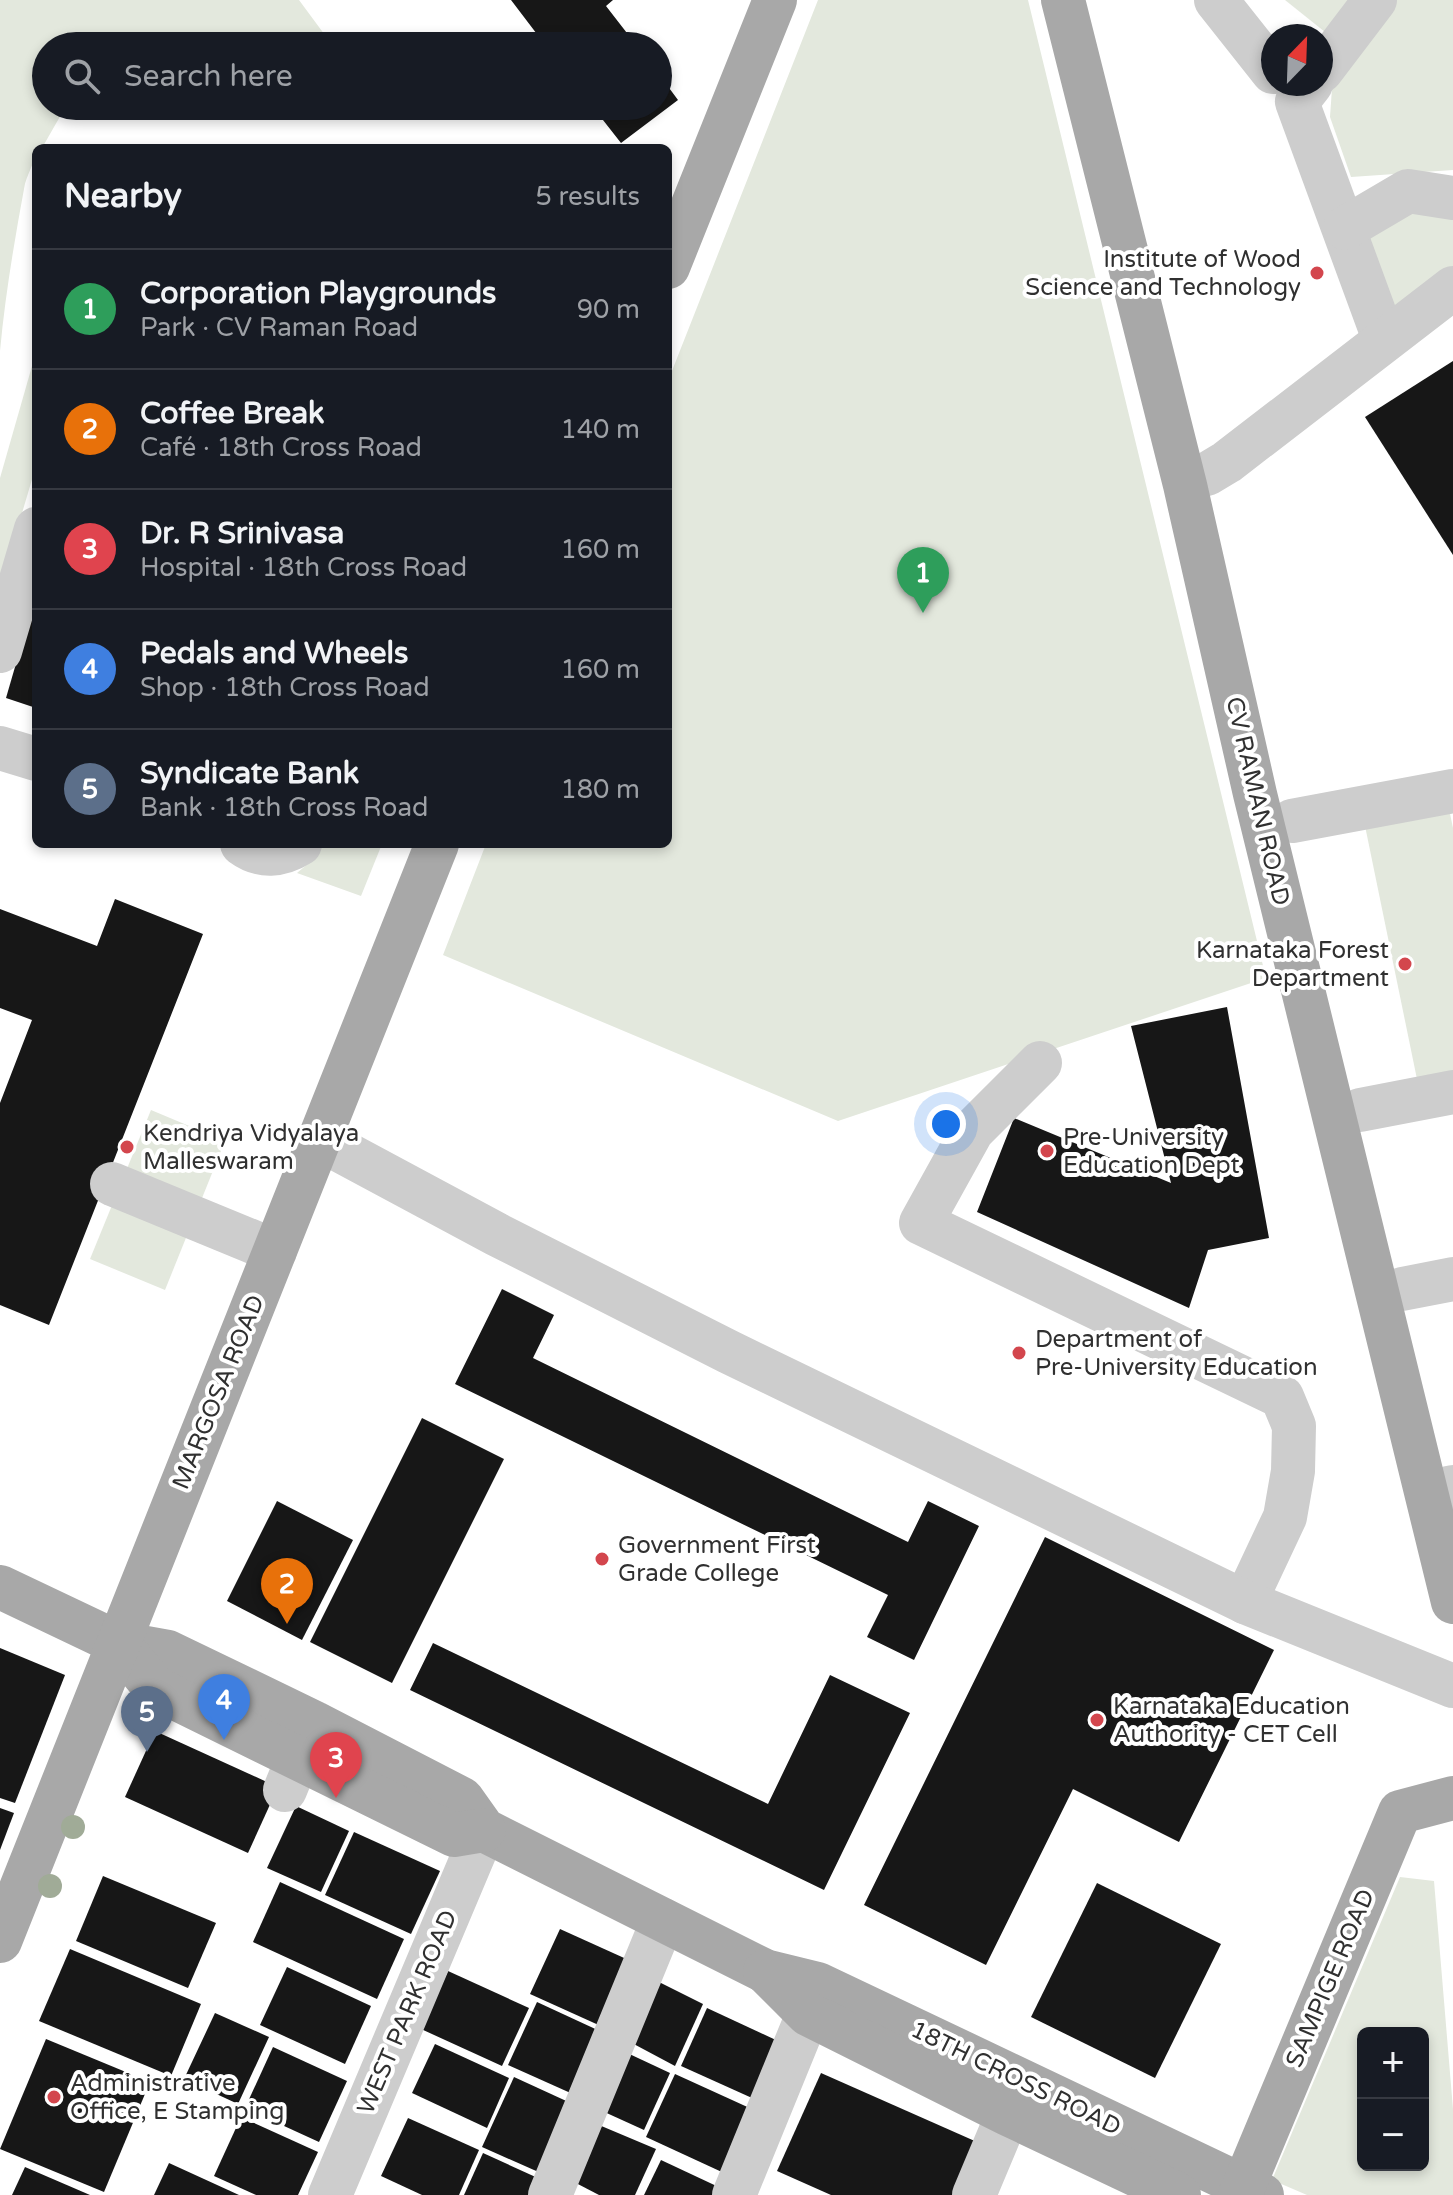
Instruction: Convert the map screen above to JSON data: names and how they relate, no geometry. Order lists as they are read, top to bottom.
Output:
{
  "streets": {
    "main road": [
      "CV RAMAN ROAD",
      "MARGOSA ROAD",
      "SAMPIGE ROAD",
      "18TH CROSS ROAD"
    ],
    "street": ["WEST PARK ROAD"]
  },
  "crossings": [
    ["MARGOSA ROAD", "18TH CROSS ROAD"],
    ["SAMPIGE ROAD", "18TH CROSS ROAD"],
    ["WEST PARK ROAD", "18TH CROSS ROAD"]
  ],
  "places": [
    "Institute of Wood Science and Technology",
    "Karnataka Forest Department",
    "Kendriya Vidyalaya Malleswaram",
    "Pre-University Education Dept",
    "Department of Pre-University Education",
    "Government First Grade College",
    "Karnataka Education Authority - CET Cell",
    "Administrative Office, E Stamping"
  ],
  "north": "top right",
  "page": {
    "search": "Search here",
    "heading": ["Nearby", "5 results"],
    "list": [
      {
        "mark": "1",
        "name": "Corporation Playgrounds",
        "note": "Park · CV Raman Road",
        "value": "90 m"
      },
      {
        "mark": "2",
        "name": "Coffee Break",
        "note": "Café · 18th Cross Road",
        "value": "140 m"
      },
      {
        "mark": "3",
        "name": "Dr. R Srinivasa",
        "note": "Hospital · 18th Cross Road",
        "value": "160 m"
      },
      {
        "mark": "4",
        "name": "Pedals and Wheels",
        "note": "Shop · 18th Cross Road",
        "value": "160 m"
      },
      {
        "mark": "5",
        "name": "Syndicate Bank",
        "note": "Bank · 18th Cross Road",
        "value": "180 m"
      }
    ],
    "pins": [
      "1",
      "2",
      "4",
      "5",
      "3"
    ],
    "map_buttons": ["+", "−"]
  }
}
